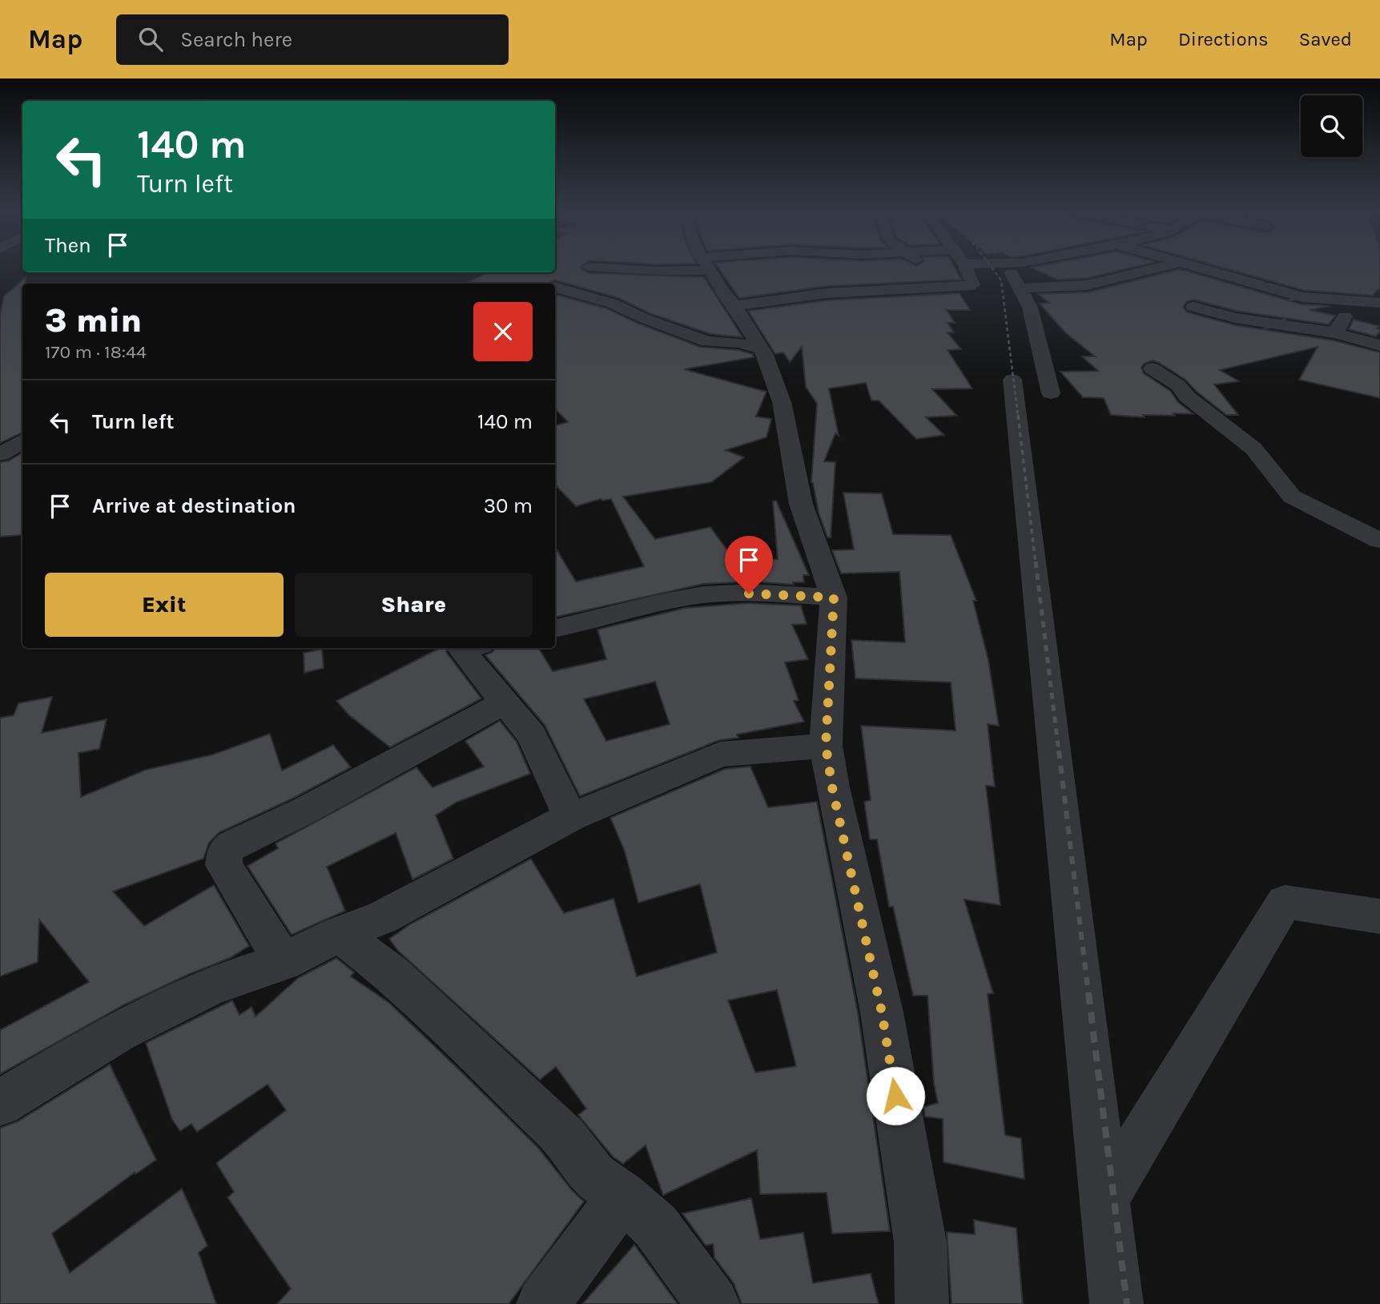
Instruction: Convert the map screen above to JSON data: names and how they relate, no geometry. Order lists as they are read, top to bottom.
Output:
{
  "page": {
    "header": "Map",
    "search": "Search here",
    "nav": ["Map", "Directions", "Saved"],
    "turn": ["140 m", "Turn left"],
    "then": "Then",
    "heading": ["3 min", "170 m · 18:44"],
    "list": [
      {
        "name": "Turn left",
        "value": "140 m"
      },
      {
        "name": "Arrive at destination",
        "value": "30 m"
      }
    ],
    "buttons": ["Exit", "Share"]
  }
}
